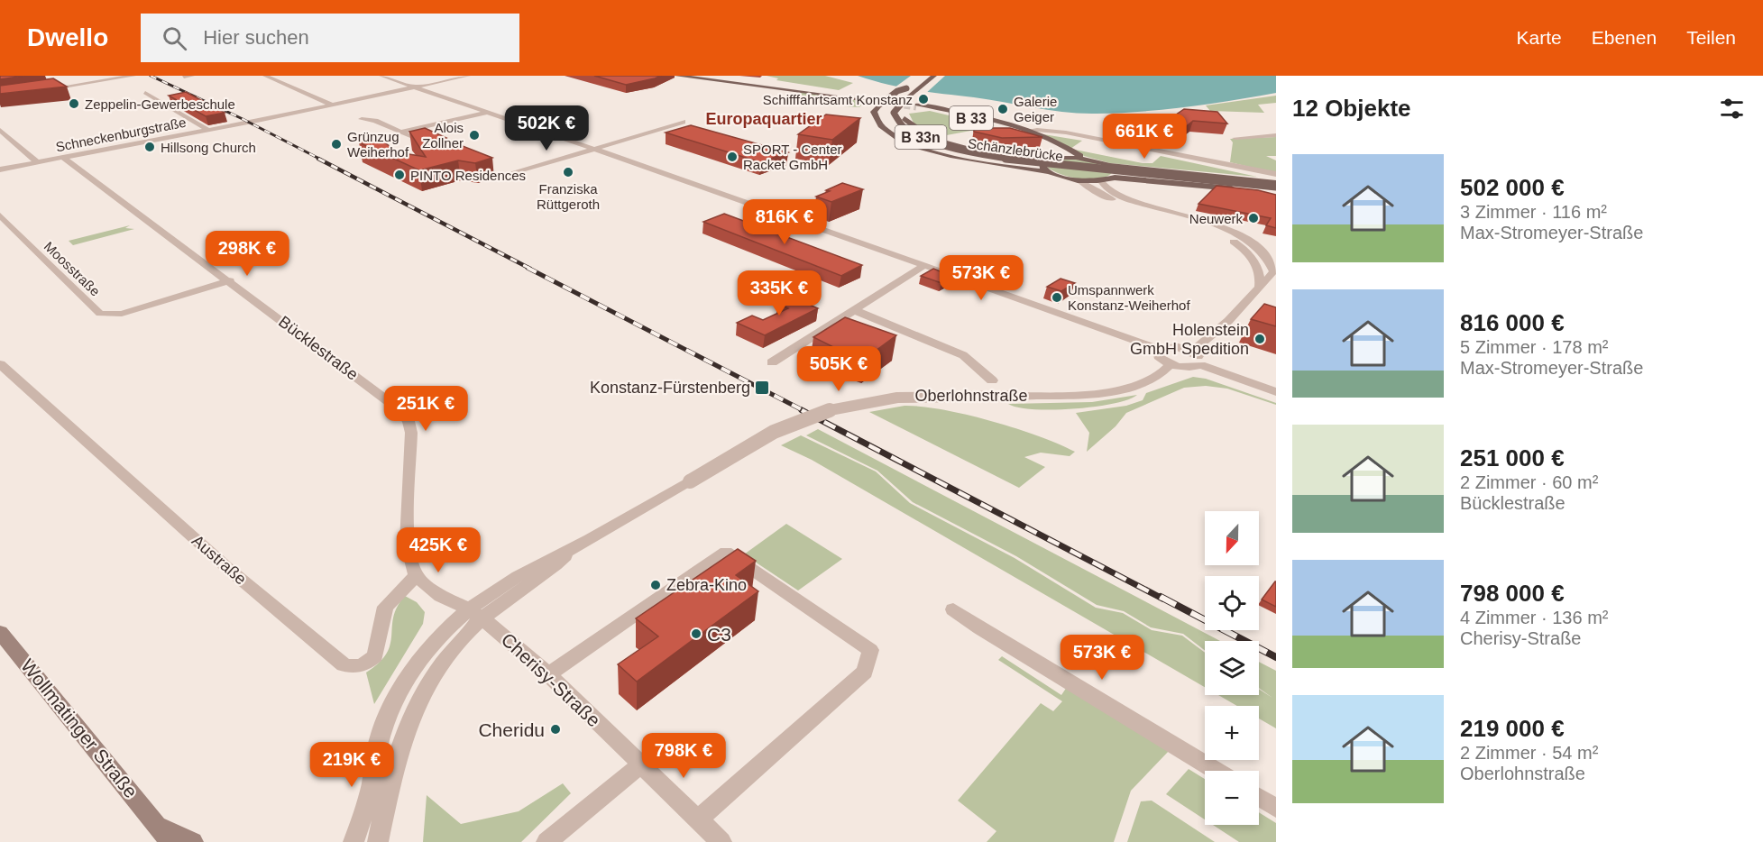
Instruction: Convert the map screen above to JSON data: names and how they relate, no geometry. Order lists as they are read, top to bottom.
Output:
{
  "streets": {
    "main road": [
      "B 33",
      "B 33n",
      "Schänzlebrücke",
      "Wollmatinger Straße"
    ],
    "street": [
      "Schneckenburgstraße",
      "Moosstraße",
      "Bücklestraße",
      "Oberlohnstraße",
      "Austraße",
      "Cherisy-Straße"
    ]
  },
  "crossings": [
    ["B 33", "B 33n"],
    ["B 33", "Schänzlebrücke"],
    ["Schneckenburgstraße", "Bücklestraße"],
    ["B 33n", "Schänzlebrücke"],
    ["Moosstraße", "Bücklestraße"],
    ["Bücklestraße", "Austraße"],
    ["Oberlohnstraße", "Cherisy-Straße"]
  ],
  "districts": ["Europaquartier"],
  "places": {
    "other": [
      "Schifffahrtsamt Konstanz",
      "Zeppelin-Gewerbeschule",
      "Galerie Geiger",
      "Alois Zollner",
      "Grünzug Weiherhof",
      "Hillsong Church",
      "SPORT - Center Racket GmbH",
      "Franziska Rüttgeroth",
      "PINTO Residences",
      "Neuwerk",
      "Umspannwerk Konstanz-Weiherhof",
      "Holenstein GmbH Spedition",
      "Zebra-Kino",
      "C3",
      "Cheridu"
    ],
    "transit": ["Konstanz-Fürstenberg"]
  },
  "north": "bottom",
  "page": {
    "header": "Dwello",
    "search": "Hier suchen",
    "nav": ["Karte", "Ebenen", "Teilen"],
    "heading": "12 Objekte",
    "price": [
      "502K €",
      "661K €",
      "816K €",
      "298K €",
      "573K €",
      "335K €",
      "505K €",
      "251K €",
      "425K €",
      "573K €",
      "798K €",
      "219K €"
    ],
    "list": [
      {
        "name": "502 000 €",
        "note": "3 Zimmer · 116 m² · Max-Stromeyer-Straße"
      },
      {
        "name": "816 000 €",
        "note": "5 Zimmer · 178 m² · Max-Stromeyer-Straße"
      },
      {
        "name": "251 000 €",
        "note": "2 Zimmer · 60 m² · Bücklestraße"
      },
      {
        "name": "798 000 €",
        "note": "4 Zimmer · 136 m² · Cherisy-Straße"
      },
      {
        "name": "219 000 €",
        "note": "2 Zimmer · 54 m² · Oberlohnstraße"
      }
    ],
    "map_buttons": ["+", "−"]
  }
}
